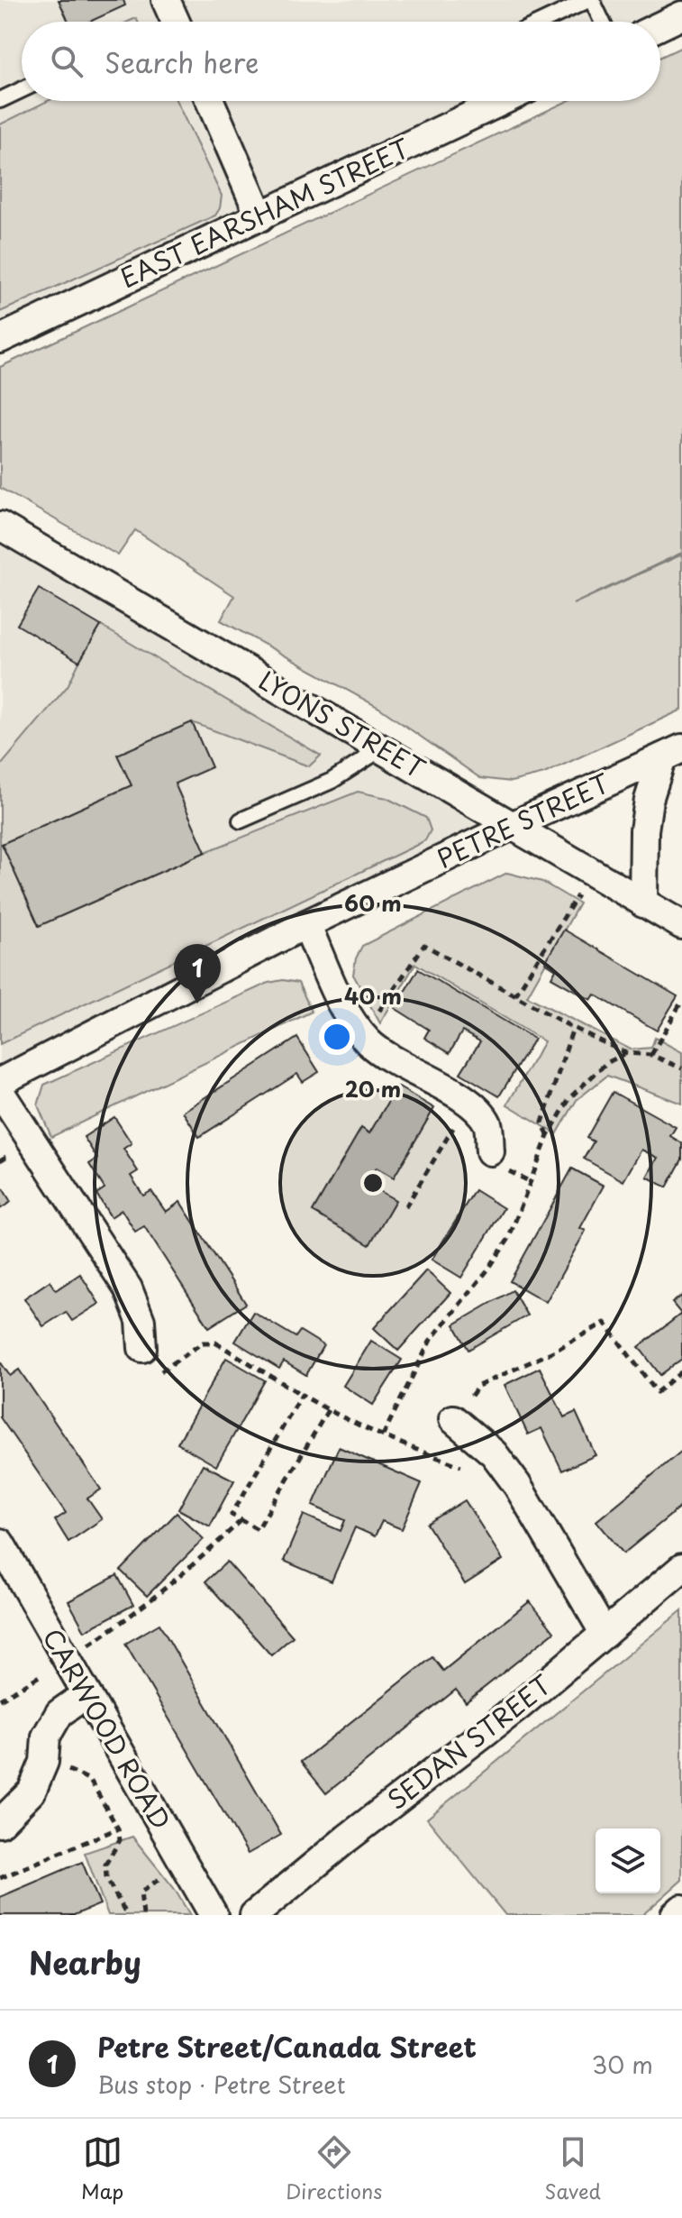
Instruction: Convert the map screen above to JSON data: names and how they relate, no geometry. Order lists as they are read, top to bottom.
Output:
{
  "streets": {
    "street": [
      "EAST EARSHAM STREET",
      "LYONS STREET",
      "PETRE STREET",
      "CARWOOD ROAD",
      "SEDAN STREET"
    ]
  },
  "crossings": [
    ["LYONS STREET", "PETRE STREET"]
  ],
  "page": {
    "search": "Search here",
    "pins": "1",
    "heading": "Nearby",
    "list": [
      {
        "mark": "1",
        "name": "Petre Street/Canada Street",
        "note": "Bus stop · Petre Street",
        "value": "30 m"
      }
    ],
    "nav": ["Map", "Directions", "Saved"]
  },
  "rings": ["60 m", "40 m", "20 m"]
}
